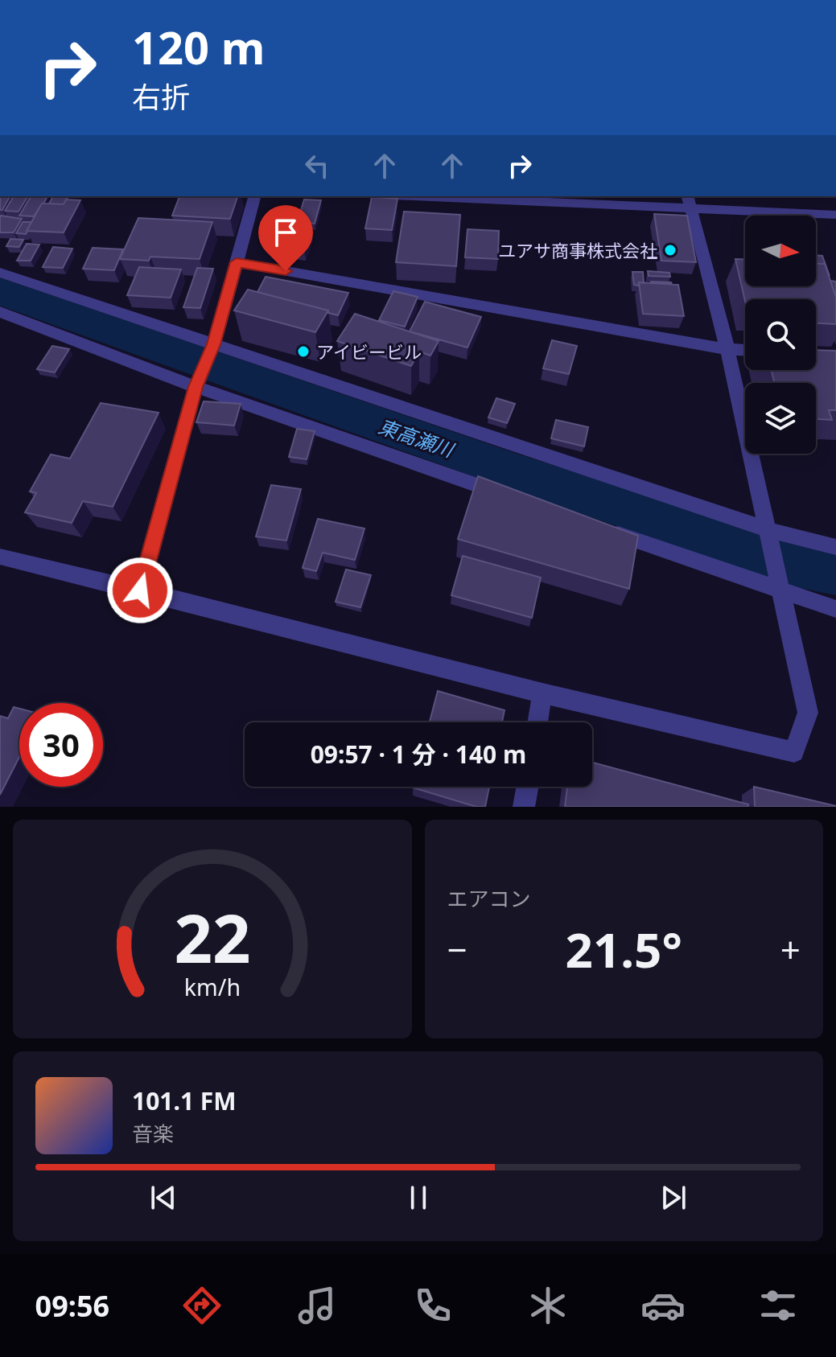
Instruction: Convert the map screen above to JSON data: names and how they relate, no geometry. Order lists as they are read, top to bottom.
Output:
{
  "water": ["東高瀬川"],
  "places": ["ユアサ商事株式会社", "アイビービル"],
  "north": "right",
  "page": {
    "turn": ["120 m", "右折"],
    "limit": "30",
    "trip": "09:57 · 1 分 · 140 m",
    "tile": "エアコン",
    "heat": ["−", "21.5°", "+"],
    "song": ["101.1 FM", "音楽"],
    "tabs": "09:56",
    "gauge": ["22", "km/h"]
  }
}
